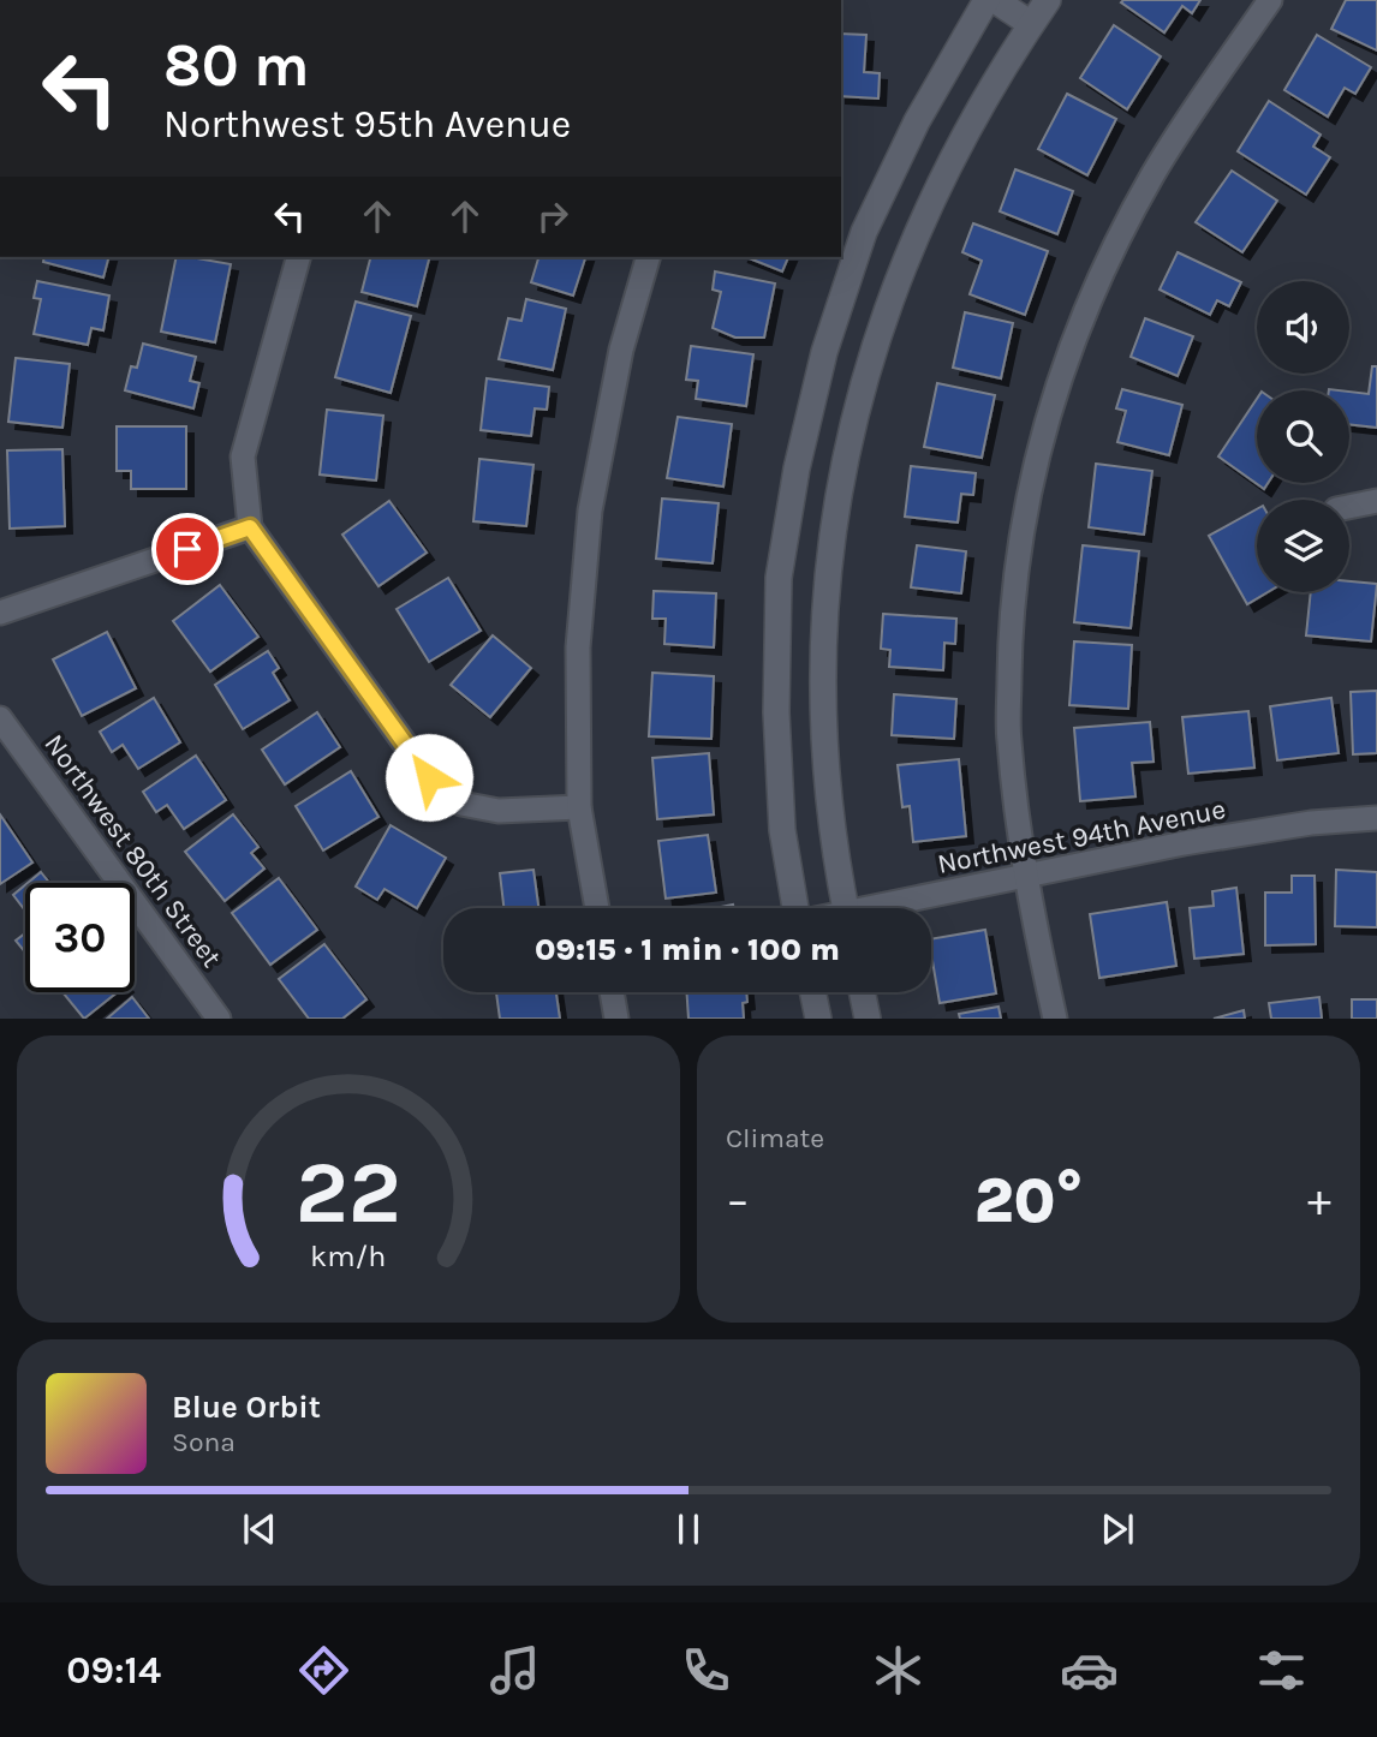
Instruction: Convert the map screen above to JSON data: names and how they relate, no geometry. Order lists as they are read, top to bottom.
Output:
{
  "streets": {
    "street": ["Northwest 94th Avenue", "Northwest 80th Street"]
  },
  "page": {
    "turn": ["80 m", "Northwest 95th Avenue"],
    "limit": "30",
    "trip": "09:15 · 1 min · 100 m",
    "tile": "Climate",
    "heat": ["−", "20°", "+"],
    "song": ["Blue Orbit", "Sona"],
    "tabs": "09:14",
    "gauge": ["22", "km/h"]
  }
}
